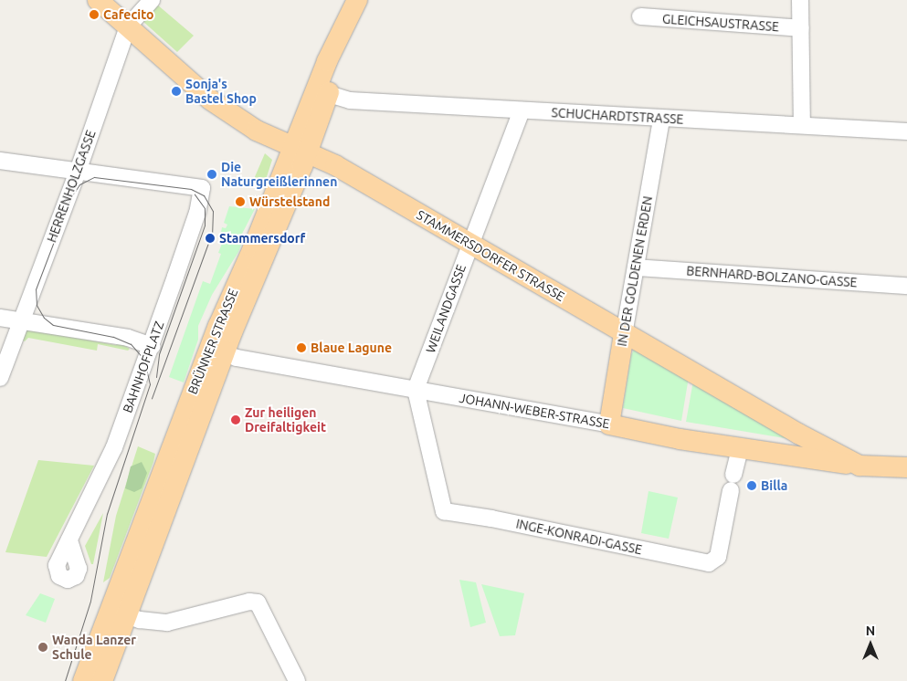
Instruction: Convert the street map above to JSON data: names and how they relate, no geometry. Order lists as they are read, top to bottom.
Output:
{
  "streets": {
    "main road": [
      "STAMMERSDORFER STRASSE",
      "IN DER GOLDENEN ERDEN",
      "BRÜNNER STRASSE",
      "JOHANN-WEBER-STRASSE"
    ],
    "street": [
      "GLEICHSAUSTRASSE",
      "SCHUCHARDTSTRASSE",
      "HERRENHOLZGASSE",
      "BERNHARD-BOLZANO-GASSE",
      "WEILANDGASSE",
      "BAHNHOFPLATZ",
      "INGE-KONRADI-GASSE"
    ]
  },
  "crossings": [
    ["SCHUCHARDTSTRASSE", "IN DER GOLDENEN ERDEN"],
    ["SCHUCHARDTSTRASSE", "WEILANDGASSE"],
    ["SCHUCHARDTSTRASSE", "BRÜNNER STRASSE"],
    ["HERRENHOLZGASSE", "STAMMERSDORFER STRASSE"],
    ["HERRENHOLZGASSE", "BAHNHOFPLATZ"],
    ["STAMMERSDORFER STRASSE", "IN DER GOLDENEN ERDEN"],
    ["STAMMERSDORFER STRASSE", "WEILANDGASSE"],
    ["STAMMERSDORFER STRASSE", "BRÜNNER STRASSE"],
    ["STAMMERSDORFER STRASSE", "JOHANN-WEBER-STRASSE"],
    ["IN DER GOLDENEN ERDEN", "BERNHARD-BOLZANO-GASSE"],
    ["IN DER GOLDENEN ERDEN", "JOHANN-WEBER-STRASSE"],
    ["WEILANDGASSE", "JOHANN-WEBER-STRASSE"],
    ["WEILANDGASSE", "INGE-KONRADI-GASSE"],
    ["BRÜNNER STRASSE", "JOHANN-WEBER-STRASSE"],
    ["JOHANN-WEBER-STRASSE", "INGE-KONRADI-GASSE"]
  ],
  "places": [
    "Cafecito",
    "Sonja's Bastel Shop",
    "Die Naturgreißlerinnen",
    "Würstelstand",
    "Stammersdorf",
    "Blaue Lagune",
    "Zur heiligen Dreifaltigkeit",
    "Billa",
    "Wanda Lanzer Schule"
  ],
  "north": "top"
}
